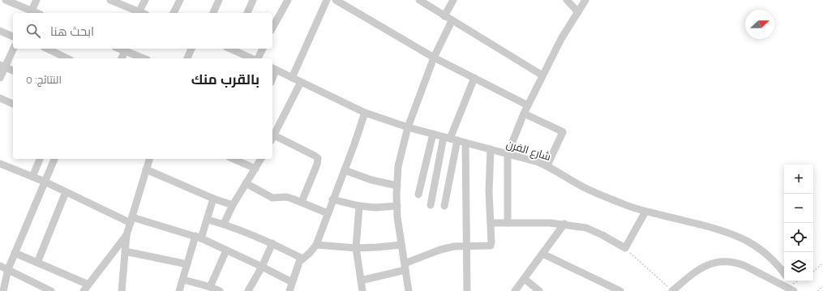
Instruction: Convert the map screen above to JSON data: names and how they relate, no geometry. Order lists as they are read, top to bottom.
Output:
{
  "streets": {
    "street": ["شارع الفرن"]
  },
  "north": "right",
  "page": {
    "search": "ابحث هنا",
    "heading": ["بالقرب منك", "النتائج: 0"],
    "map_buttons": ["+", "−"]
  }
}
